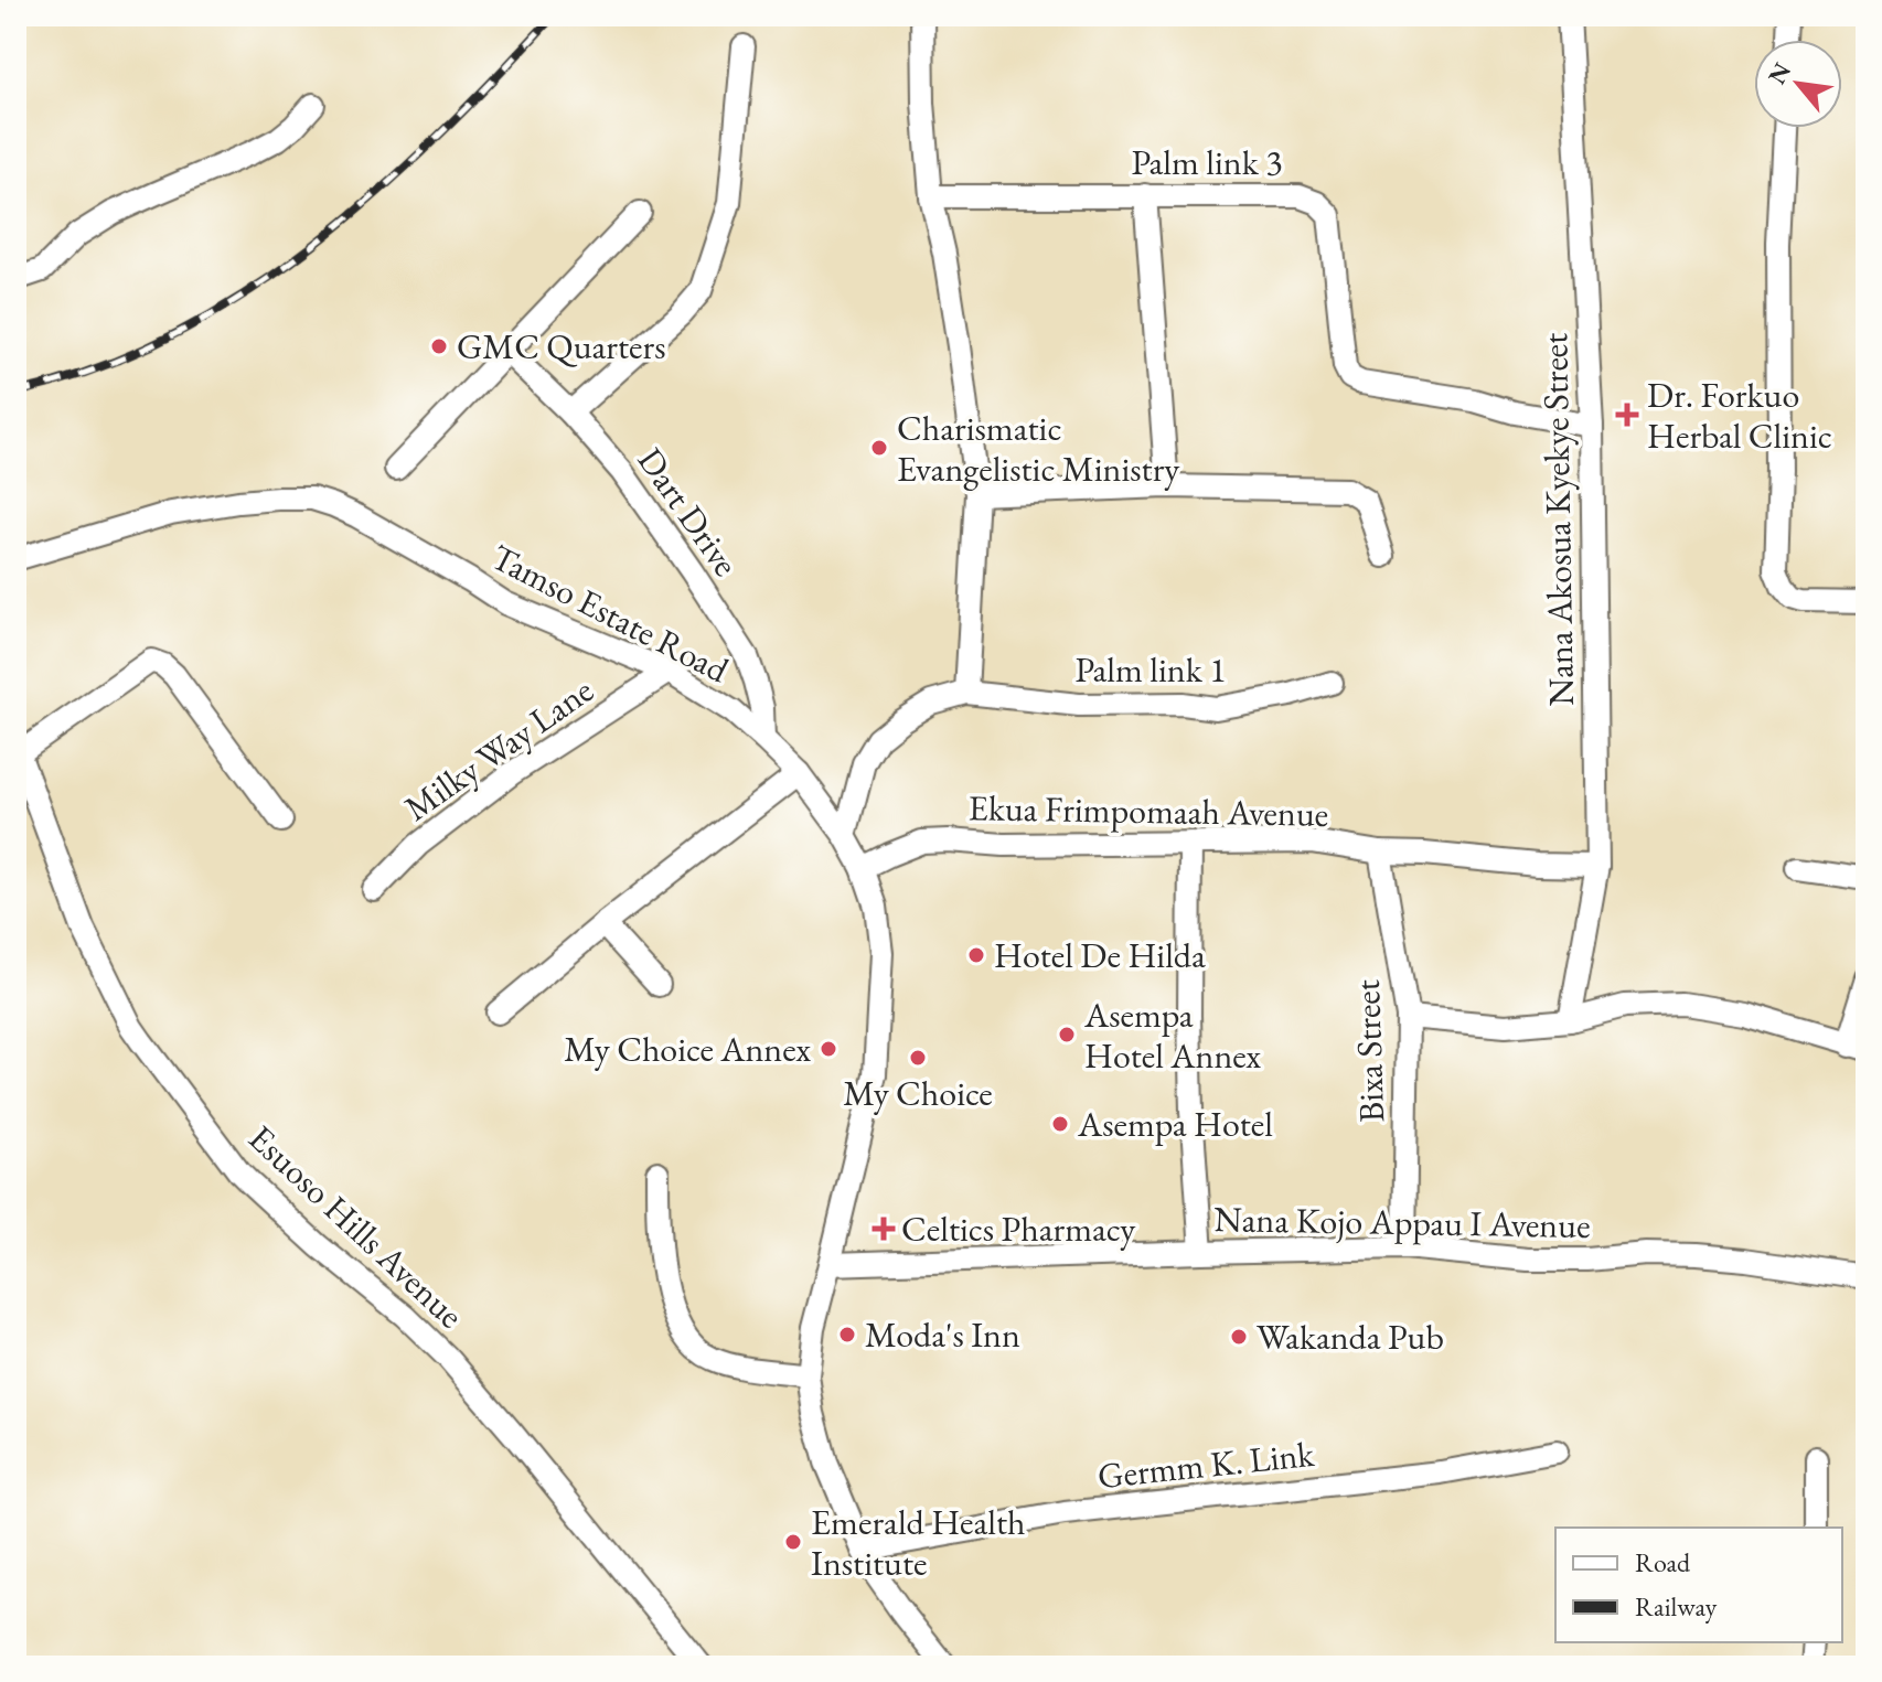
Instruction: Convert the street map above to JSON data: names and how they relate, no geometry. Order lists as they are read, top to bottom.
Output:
{
  "streets": {
    "street": [
      "Palm link 3",
      "Dart Drive",
      "Nana Akosua Kyekye Street",
      "Tamso Estate Road",
      "Palm link 1",
      "Milky Way Lane",
      "Ekua Frimpomaah Avenue",
      "Bixa Street",
      "Nana Kojo Appau I Avenue",
      "Esuoso Hills Avenue",
      "Germm K. Link"
    ]
  },
  "crossings": [
    ["Palm link 3", "Nana Akosua Kyekye Street"],
    ["Dart Drive", "Tamso Estate Road"],
    ["Nana Akosua Kyekye Street", "Ekua Frimpomaah Avenue"],
    ["Tamso Estate Road", "Milky Way Lane"],
    ["Tamso Estate Road", "Ekua Frimpomaah Avenue"],
    ["Tamso Estate Road", "Nana Kojo Appau I Avenue"],
    ["Tamso Estate Road", "Germm K. Link"],
    ["Ekua Frimpomaah Avenue", "Bixa Street"],
    ["Bixa Street", "Nana Kojo Appau I Avenue"]
  ],
  "places": {
    "other": [
      "GMC Quarters",
      "Charismatic Evangelistic Ministry",
      "Hotel De Hilda",
      "Asempa Hotel Annex",
      "My Choice Annex",
      "My Choice",
      "Asempa Hotel",
      "Moda's Inn",
      "Wakanda Pub",
      "Emerald Health Institute"
    ],
    "health": ["Dr. Forkuo Herbal Clinic", "Celtics Pharmacy"]
  },
  "legend": ["Road", "Railway"],
  "north": "top left"
}
